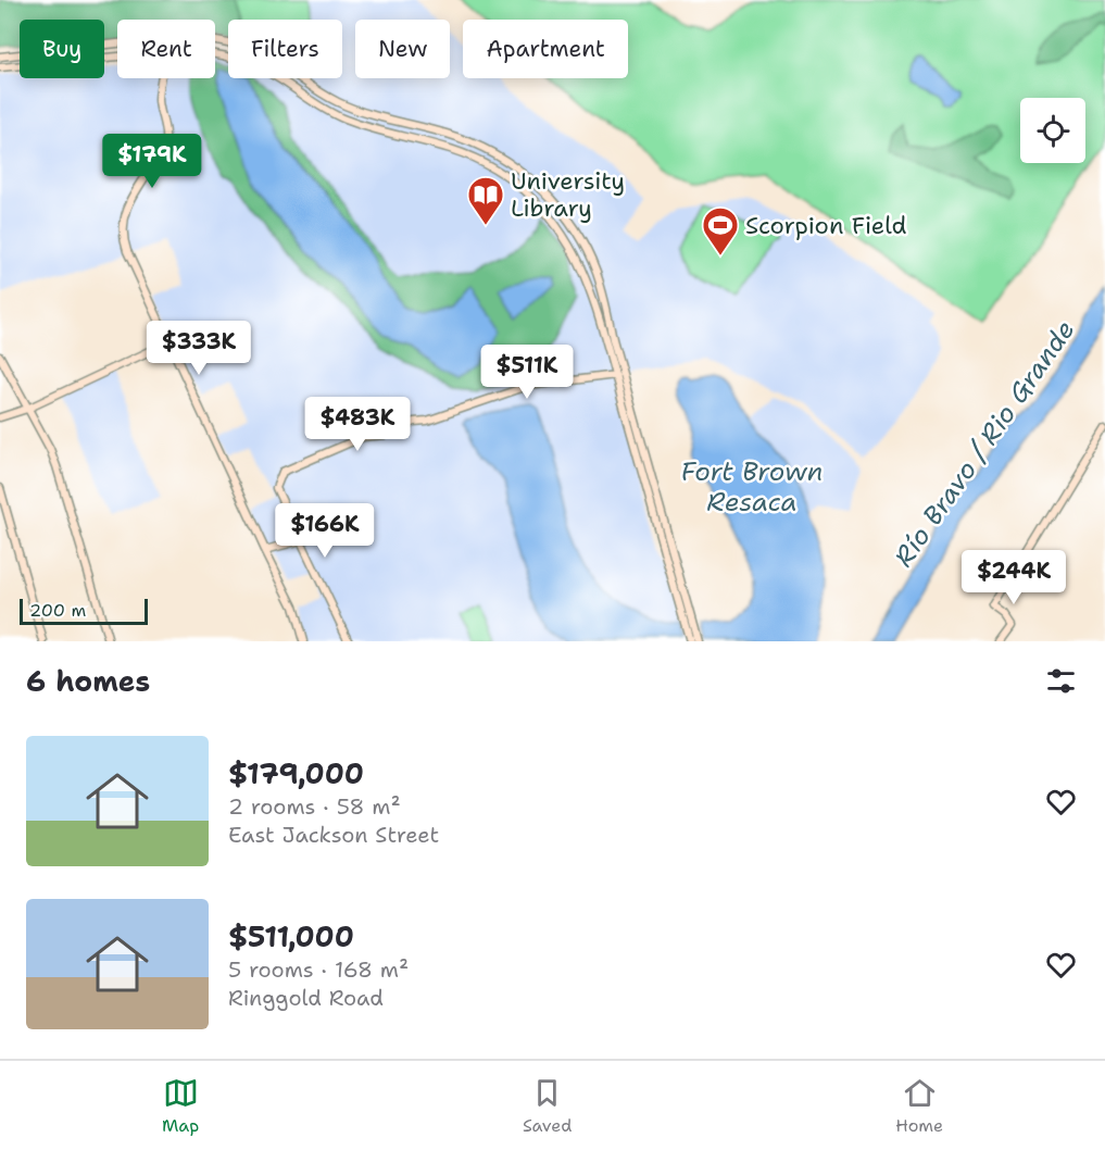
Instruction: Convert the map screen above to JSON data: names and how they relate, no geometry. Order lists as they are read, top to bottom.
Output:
{
  "water": ["Río Bravo / Rio Grande", "Fort Brown Resaca"],
  "places": {
    "library": ["University Library"],
    "sports": ["Scorpion Field"]
  },
  "scale_bar": "200 m",
  "page": {
    "chip": [
      "Buy",
      "Rent",
      "Filters",
      "New",
      "Apartment"
    ],
    "price": [
      "$179K",
      "$333K",
      "$511K",
      "$483K",
      "$166K",
      "$244K"
    ],
    "scale": "200 m",
    "heading": "6 homes",
    "list": [
      {
        "name": "$179,000",
        "note": "2 rooms · 58 m² · East Jackson Street"
      },
      {
        "name": "$511,000",
        "note": "5 rooms · 168 m² · Ringgold Road"
      }
    ],
    "tabs": ["Map", "Saved", "Home"]
  }
}
